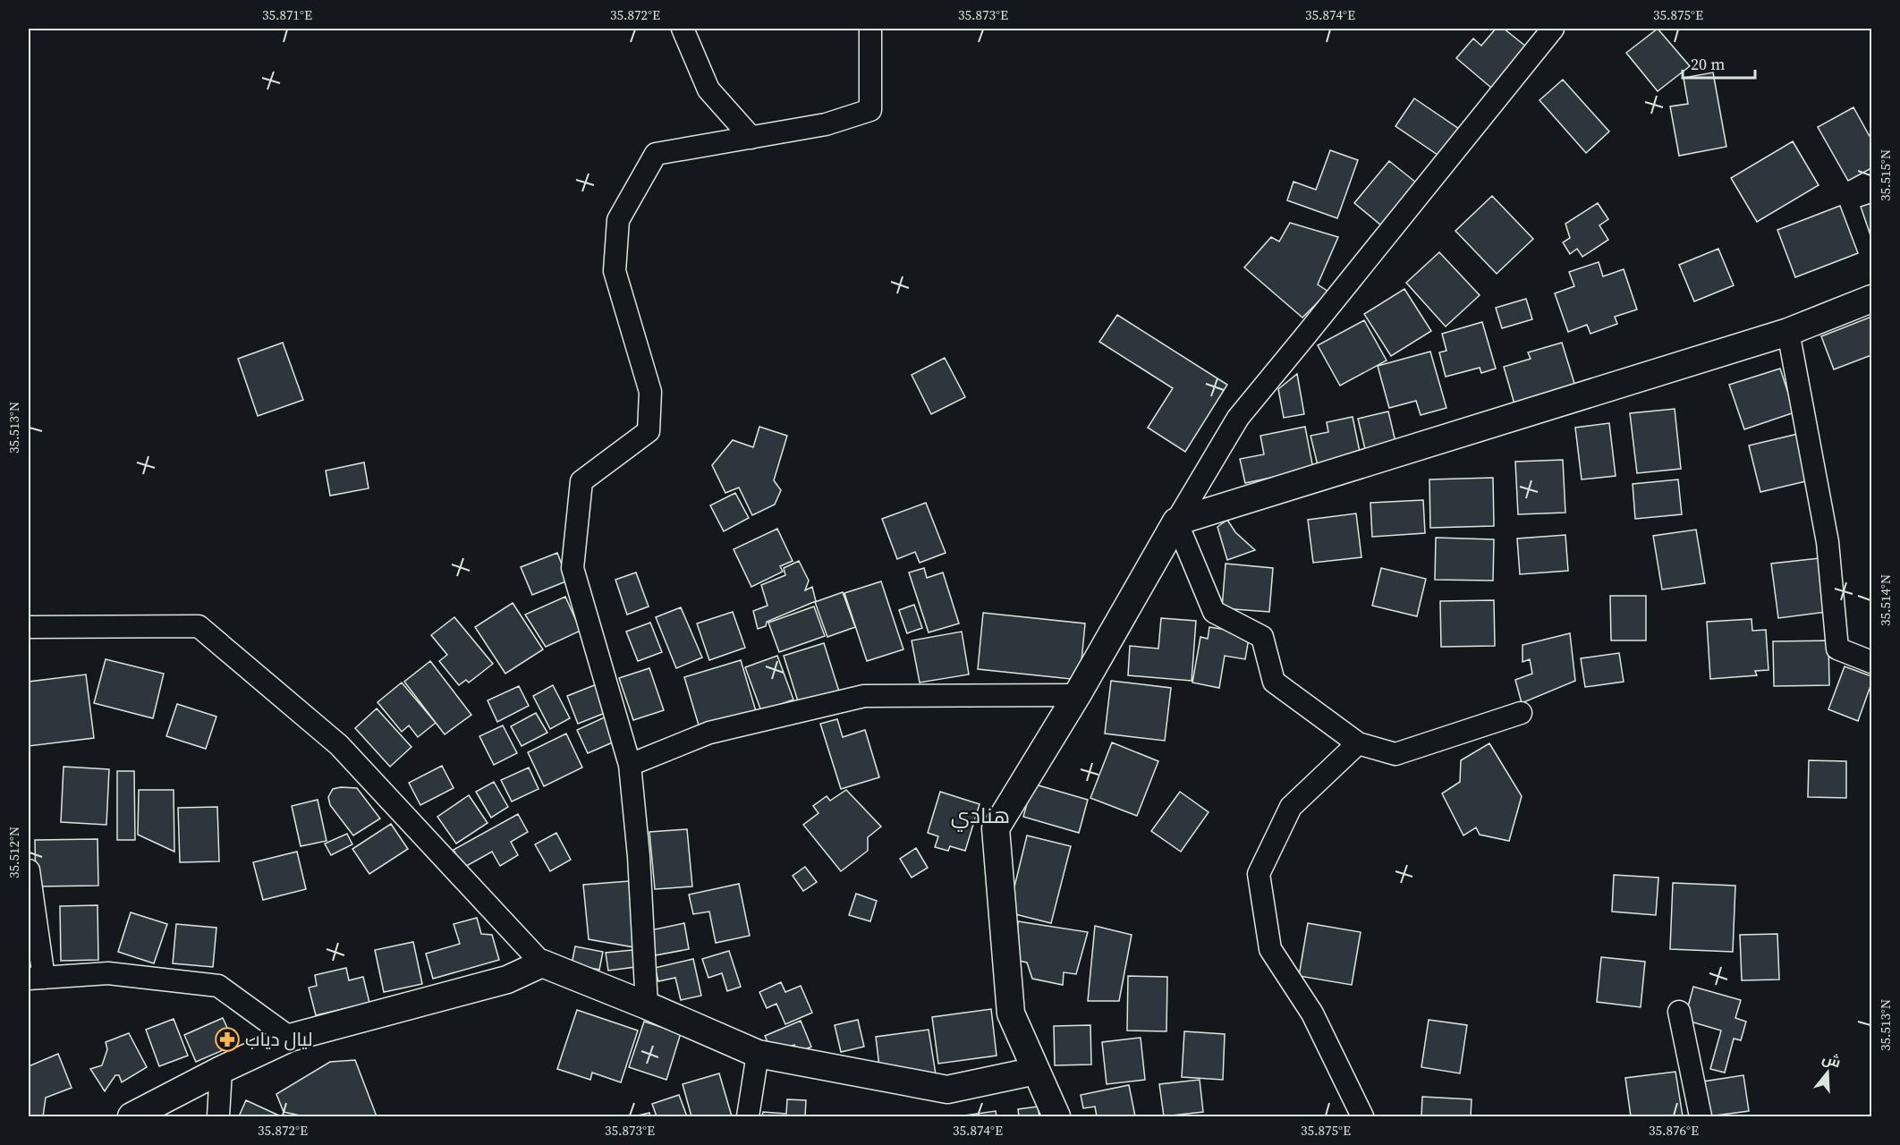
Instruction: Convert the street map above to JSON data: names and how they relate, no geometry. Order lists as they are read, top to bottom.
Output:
{
  "districts": ["هنادي"],
  "places": {
    "pharmacy": ["ليال دياب"]
  },
  "scale_bar": "20 m",
  "north": "top",
  "coordinates": [
    "35.871°E",
    "35.872°E",
    "35.873°E",
    "35.874°E",
    "35.875°E",
    "35.515°N",
    "35.513°N",
    "35.514°N",
    "35.512°N",
    "35.876°E"
  ]
}
